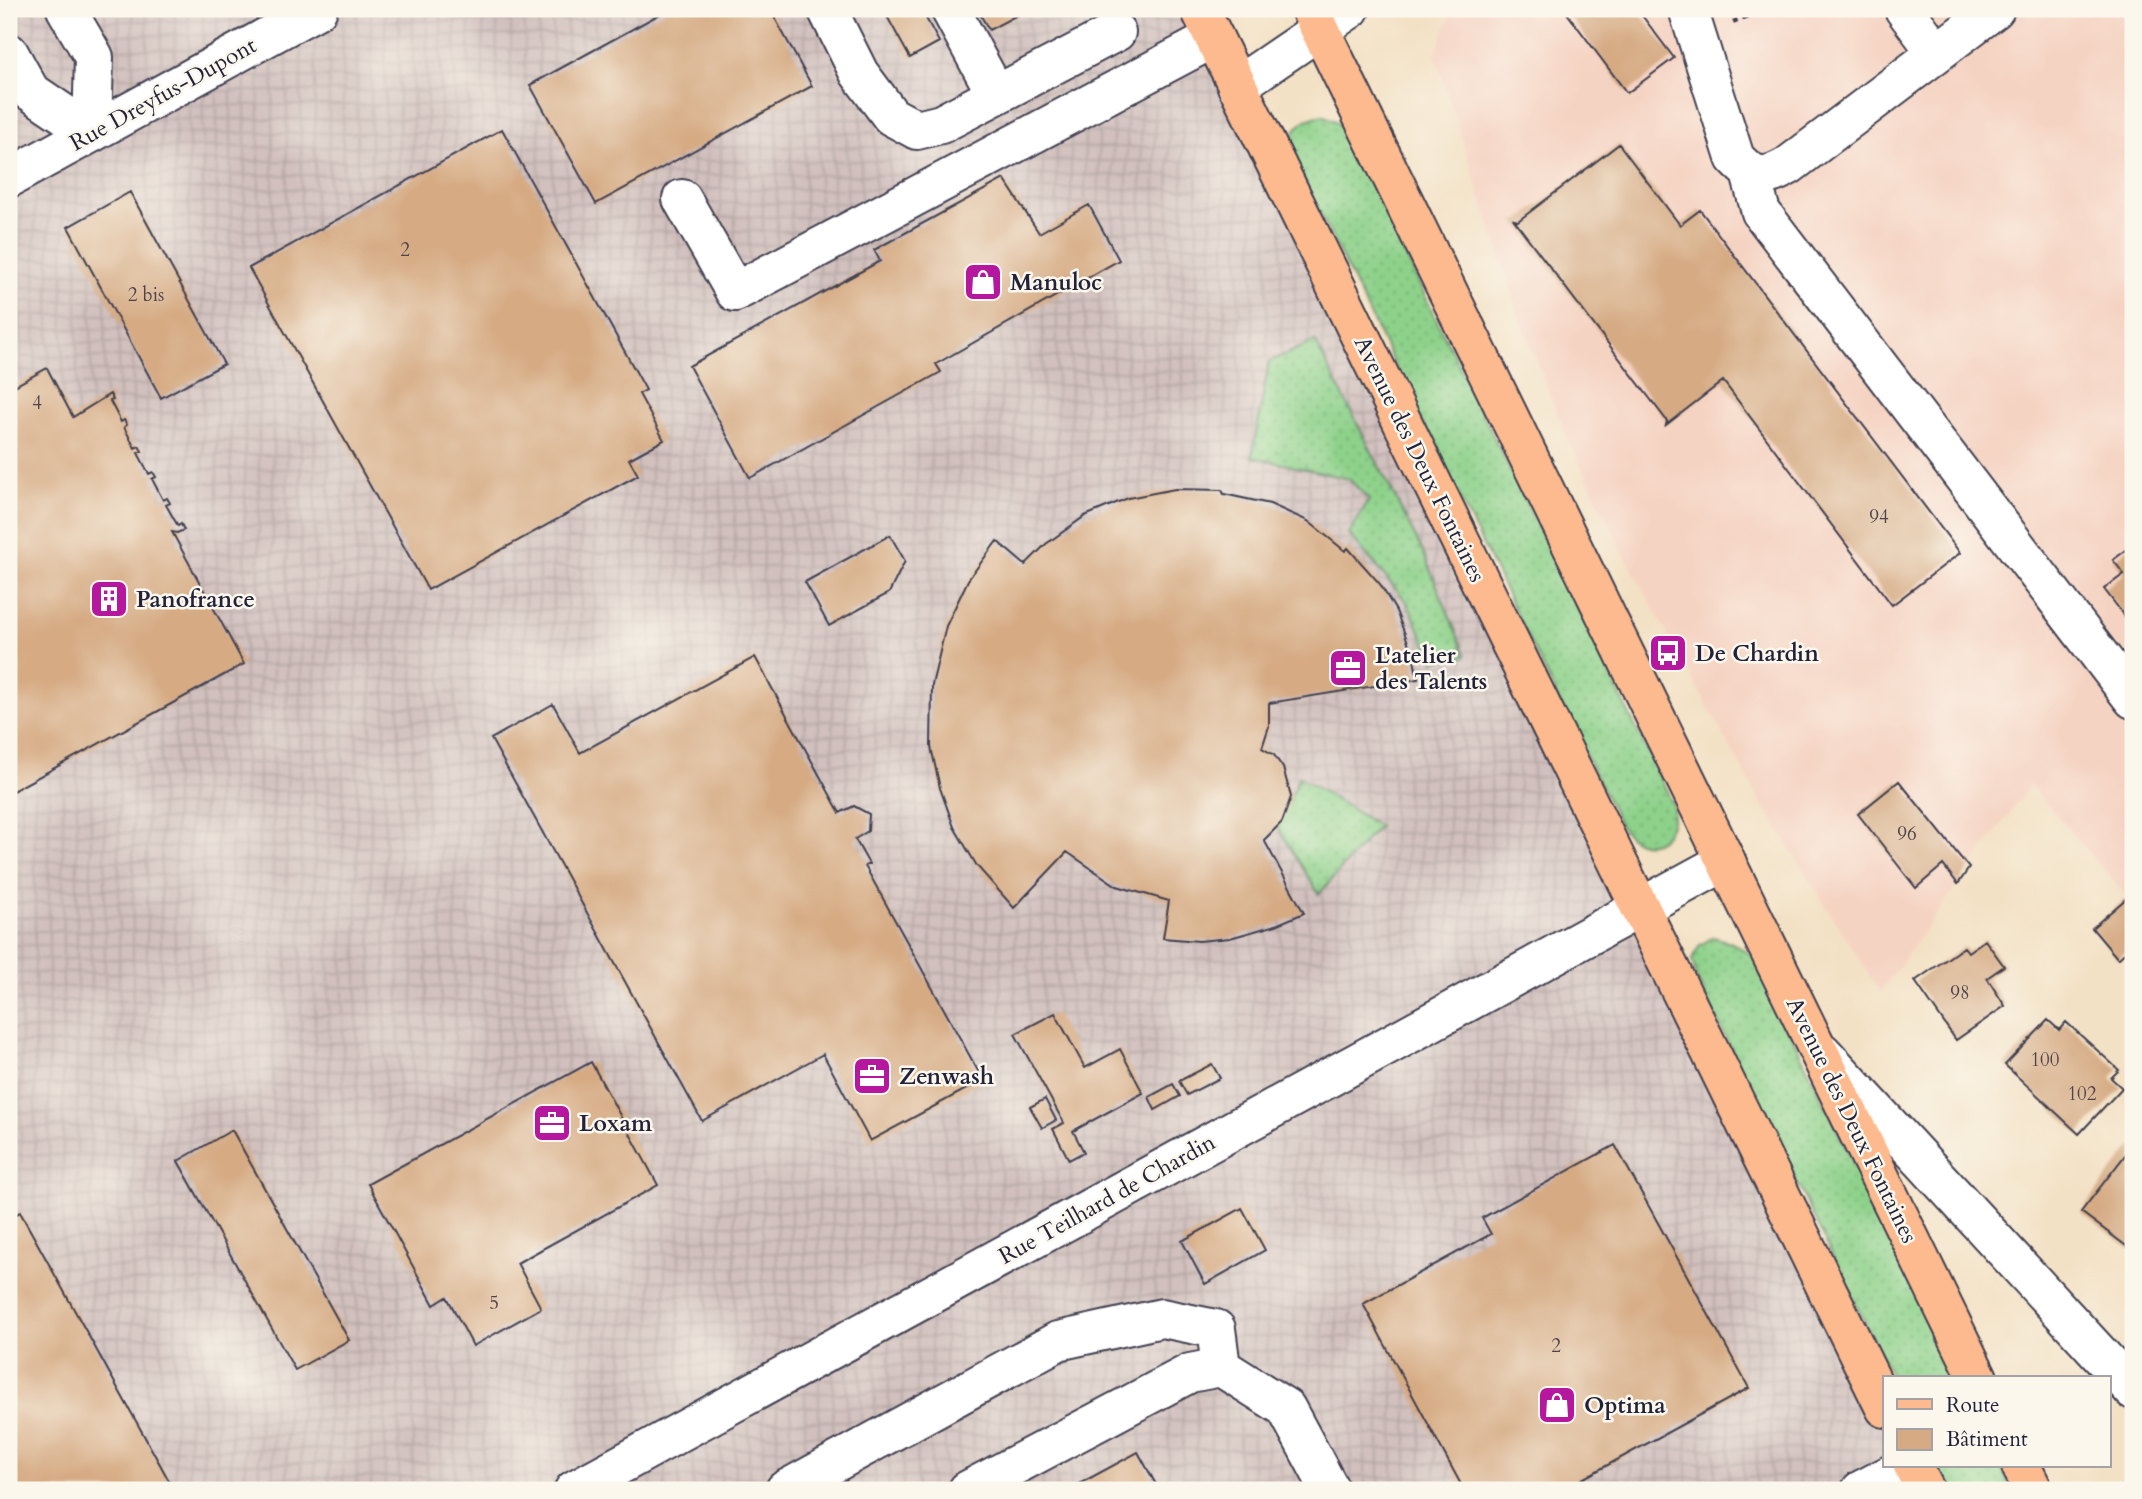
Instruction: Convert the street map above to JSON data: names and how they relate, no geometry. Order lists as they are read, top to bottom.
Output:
{
  "streets": {
    "main road": ["Avenue des Deux Fontaines"],
    "street": ["Rue Dreyfus-Dupont", "Rue Teilhard de Chardin"]
  },
  "crossings": [
    ["Avenue des Deux Fontaines", "Rue Teilhard de Chardin"]
  ],
  "places": {
    "shop": ["Manuloc", "Optima"],
    "building": ["Panofrance"],
    "bus stop": ["De Chardin"],
    "office": ["L'atelier des Talents", "Zenwash", "Loxam"]
  },
  "house_numbers": [
    "2",
    "2 bis",
    "4",
    "94",
    "96",
    "98",
    "100",
    "102",
    "5",
    "2"
  ],
  "legend": ["Route", "Bâtiment"]
}
